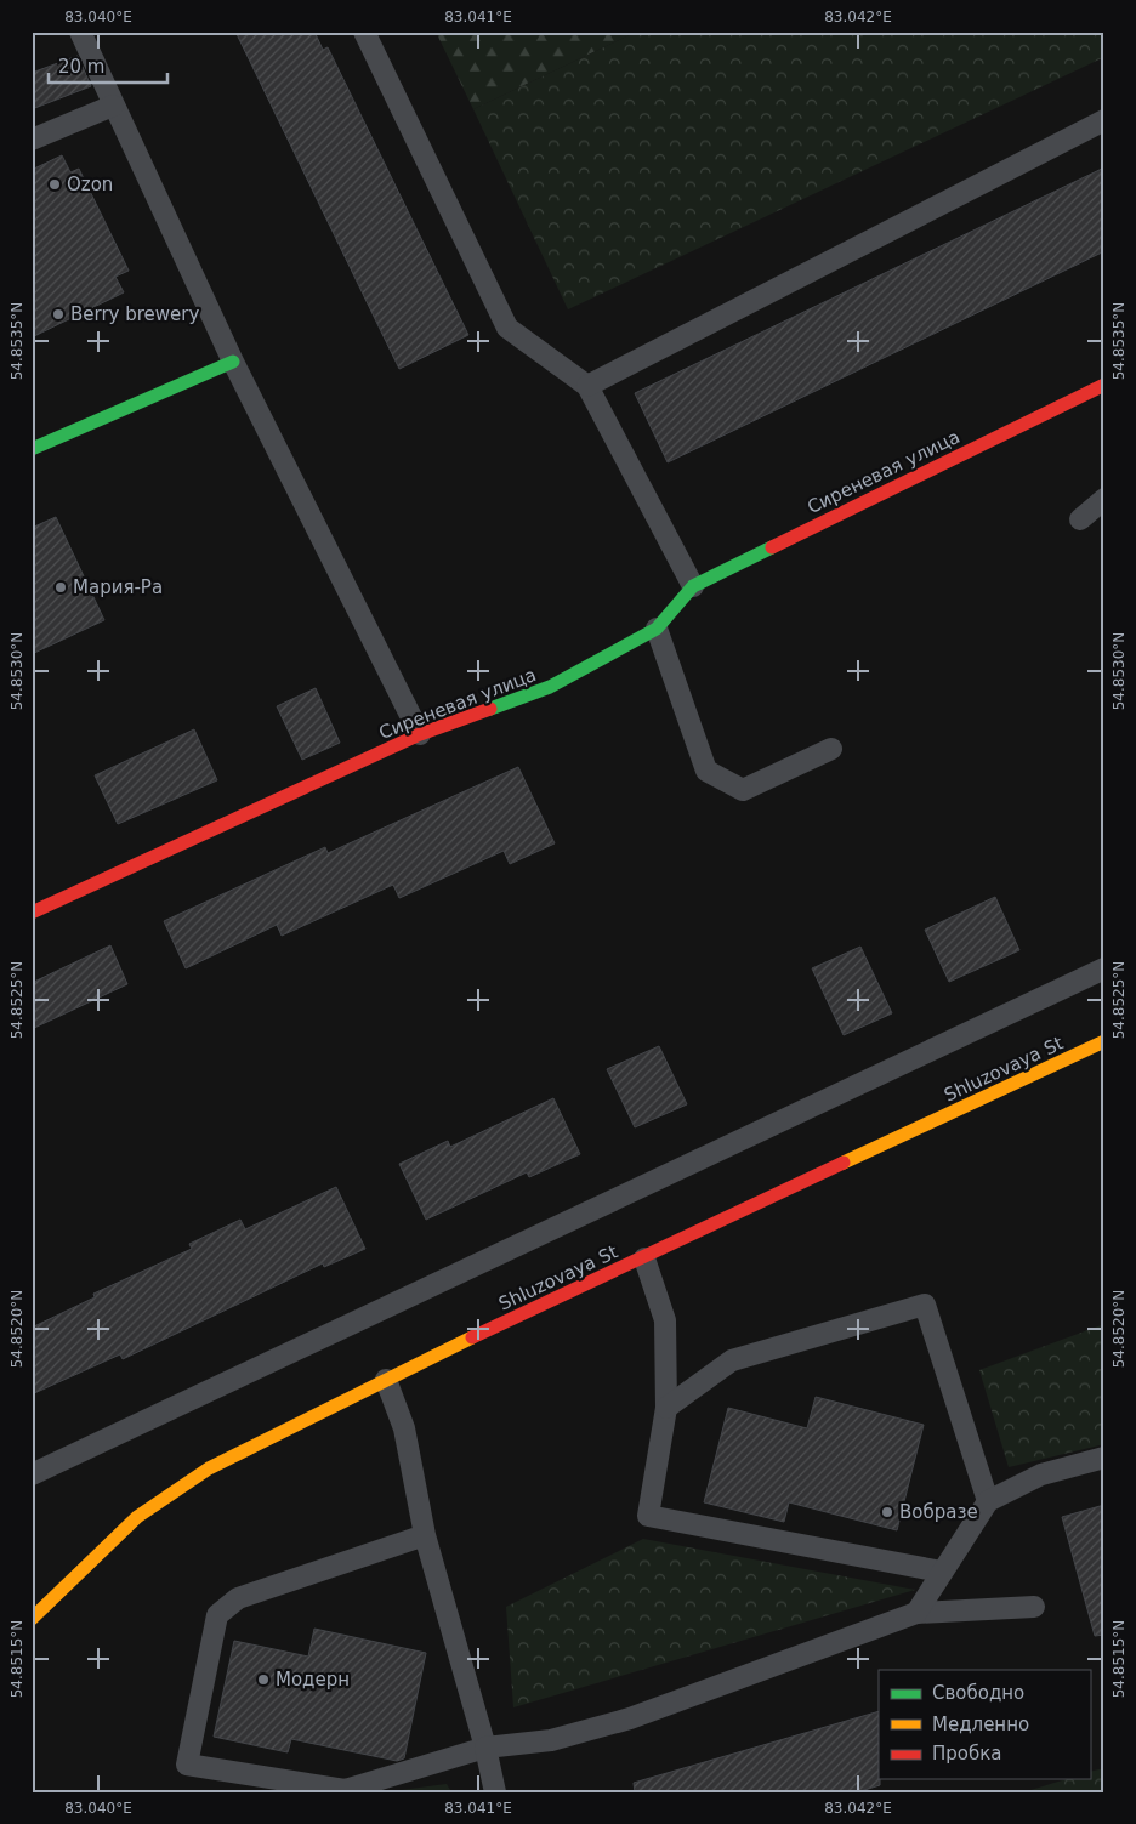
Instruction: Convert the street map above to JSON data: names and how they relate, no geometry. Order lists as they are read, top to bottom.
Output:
{
  "streets": {
    "street": ["Сиреневая улица", "Shluzovaya St"]
  },
  "places": [
    "Ozon",
    "Berry brewery",
    "Мария-Ра",
    "Вобразе",
    "Модерн"
  ],
  "legend": ["Свободно", "Медленно", "Пробка"],
  "scale_bar": "20 m",
  "coordinates": [
    "83.040°E",
    "83.041°E",
    "83.042°E",
    "54.8535°N",
    "54.8530°N",
    "54.8525°N",
    "54.8520°N",
    "54.8515°N"
  ]
}
